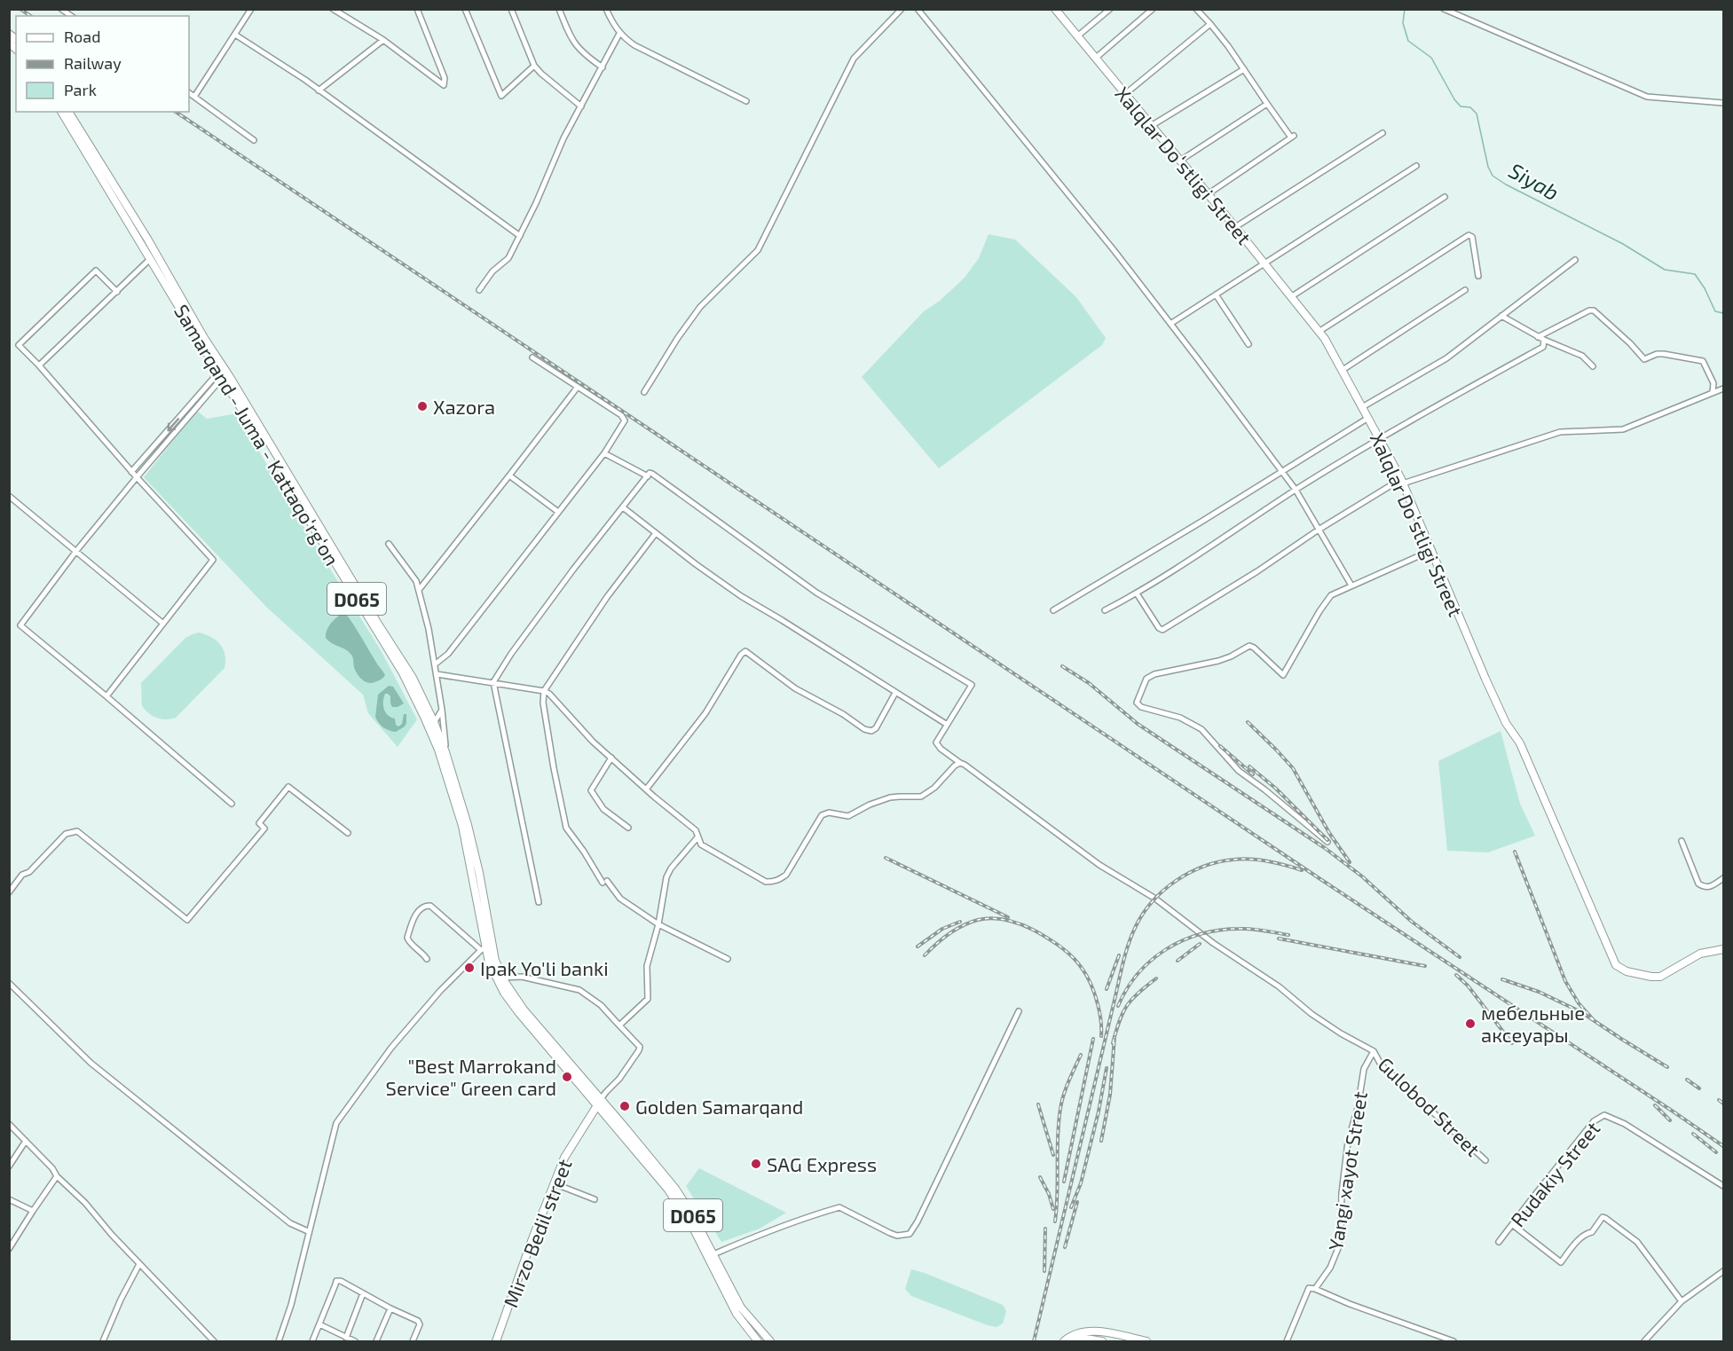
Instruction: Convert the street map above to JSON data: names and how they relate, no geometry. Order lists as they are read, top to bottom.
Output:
{
  "streets": {
    "main road": [
      "Xalqlar Doʻstligi Street",
      "Samarqand - Juma - Kattaqo‘rg‘on",
      "D065",
      "Mirzo Bedil street"
    ],
    "street": ["Gulobod Street", "Yangi xayot Street", "Rudakiy Street"]
  },
  "crossings": [
    ["Samarqand - Juma - Kattaqo‘rg‘on", "D065"],
    ["Samarqand - Juma - Kattaqo‘rg‘on", "Mirzo Bedil street"],
    ["D065", "Mirzo Bedil street"],
    ["Gulobod Street", "Yangi xayot Street"]
  ],
  "water": ["Siyab"],
  "places": [
    "Xazora",
    "Ipak Yo'li banki",
    "мебельные аксеуары",
    "\"Best Marrokand Service\" Green card",
    "Golden Samarqand",
    "SAG Express"
  ],
  "legend": ["Road", "Railway", "Park"]
}
